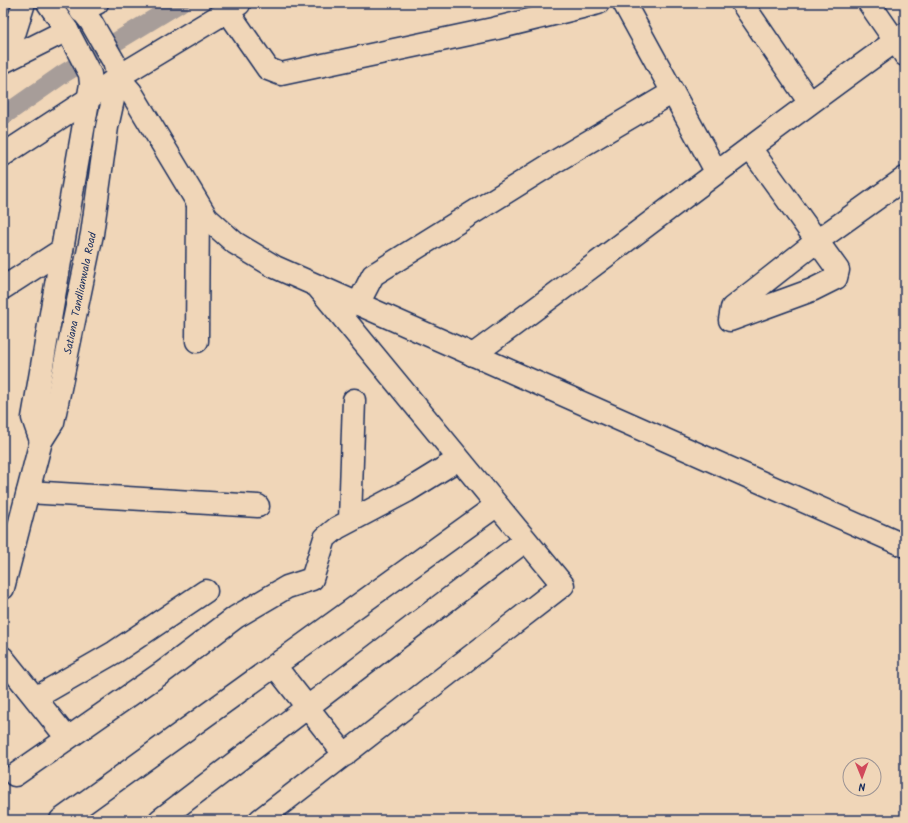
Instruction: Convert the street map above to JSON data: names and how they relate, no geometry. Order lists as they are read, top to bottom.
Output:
{
  "streets": {
    "street": ["Satiana Tandlianwala Road"]
  },
  "north": "bottom"
}
